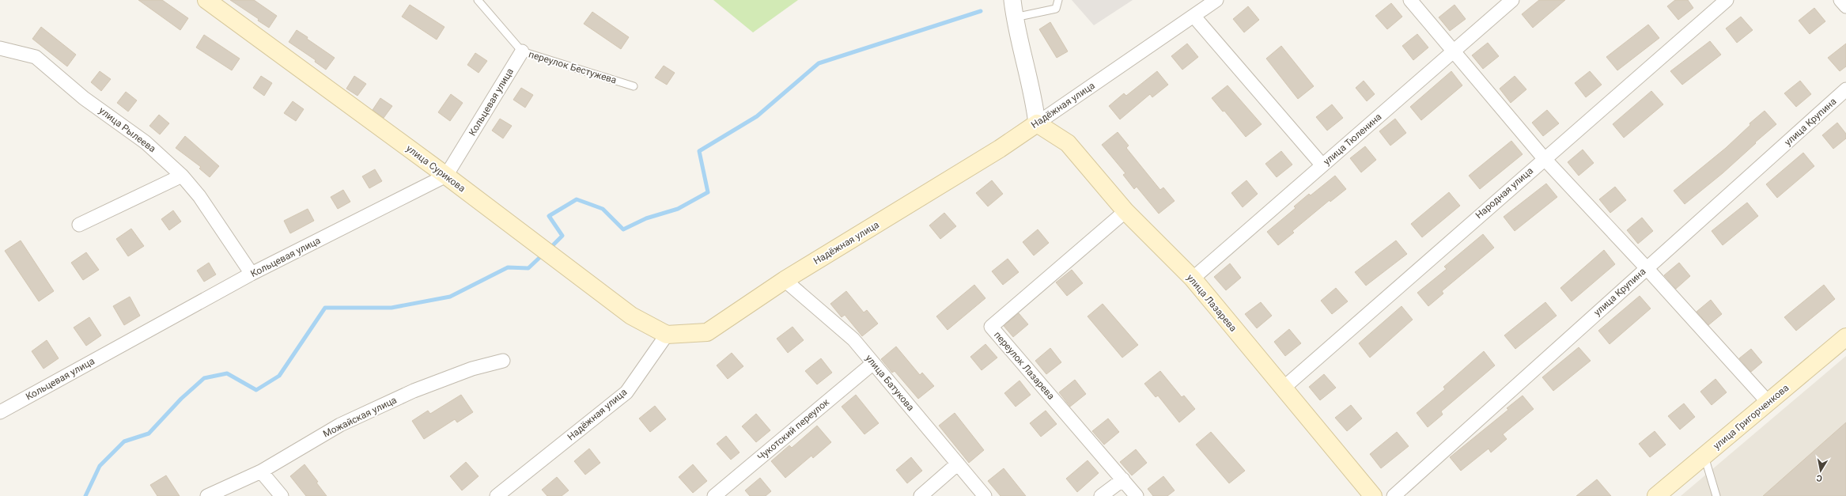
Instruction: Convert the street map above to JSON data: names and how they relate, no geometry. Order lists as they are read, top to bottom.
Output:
{
  "streets": {
    "main road": [
      "Надёжная улица",
      "улица Сурикова",
      "улица Лазарева",
      "улица Григорченкова"
    ],
    "street": [
      "Кольцевая улица",
      "улица Крупина",
      "улица Рылеева",
      "улица Тюленина",
      "Народная улица",
      "переулок Лазарева",
      "улица Батукова",
      "Можайская улица",
      "Чукотский переулок"
    ],
    "lane": ["переулок Бестужева"]
  },
  "crossings": [
    ["переулок Бестужева", "Кольцевая улица"],
    ["Кольцевая улица", "улица Рылеева"],
    ["Кольцевая улица", "улица Сурикова"],
    ["Надёжная улица", "улица Сурикова"],
    ["Надёжная улица", "улица Лазарева"],
    ["Надёжная улица", "улица Батукова"],
    ["улица Тюленина", "улица Лазарева"],
    ["Народная улица", "улица Лазарева"],
    ["улица Лазарева", "переулок Лазарева"],
    ["улица Батукова", "Чукотский переулок"]
  ],
  "north": "bottom"
}
